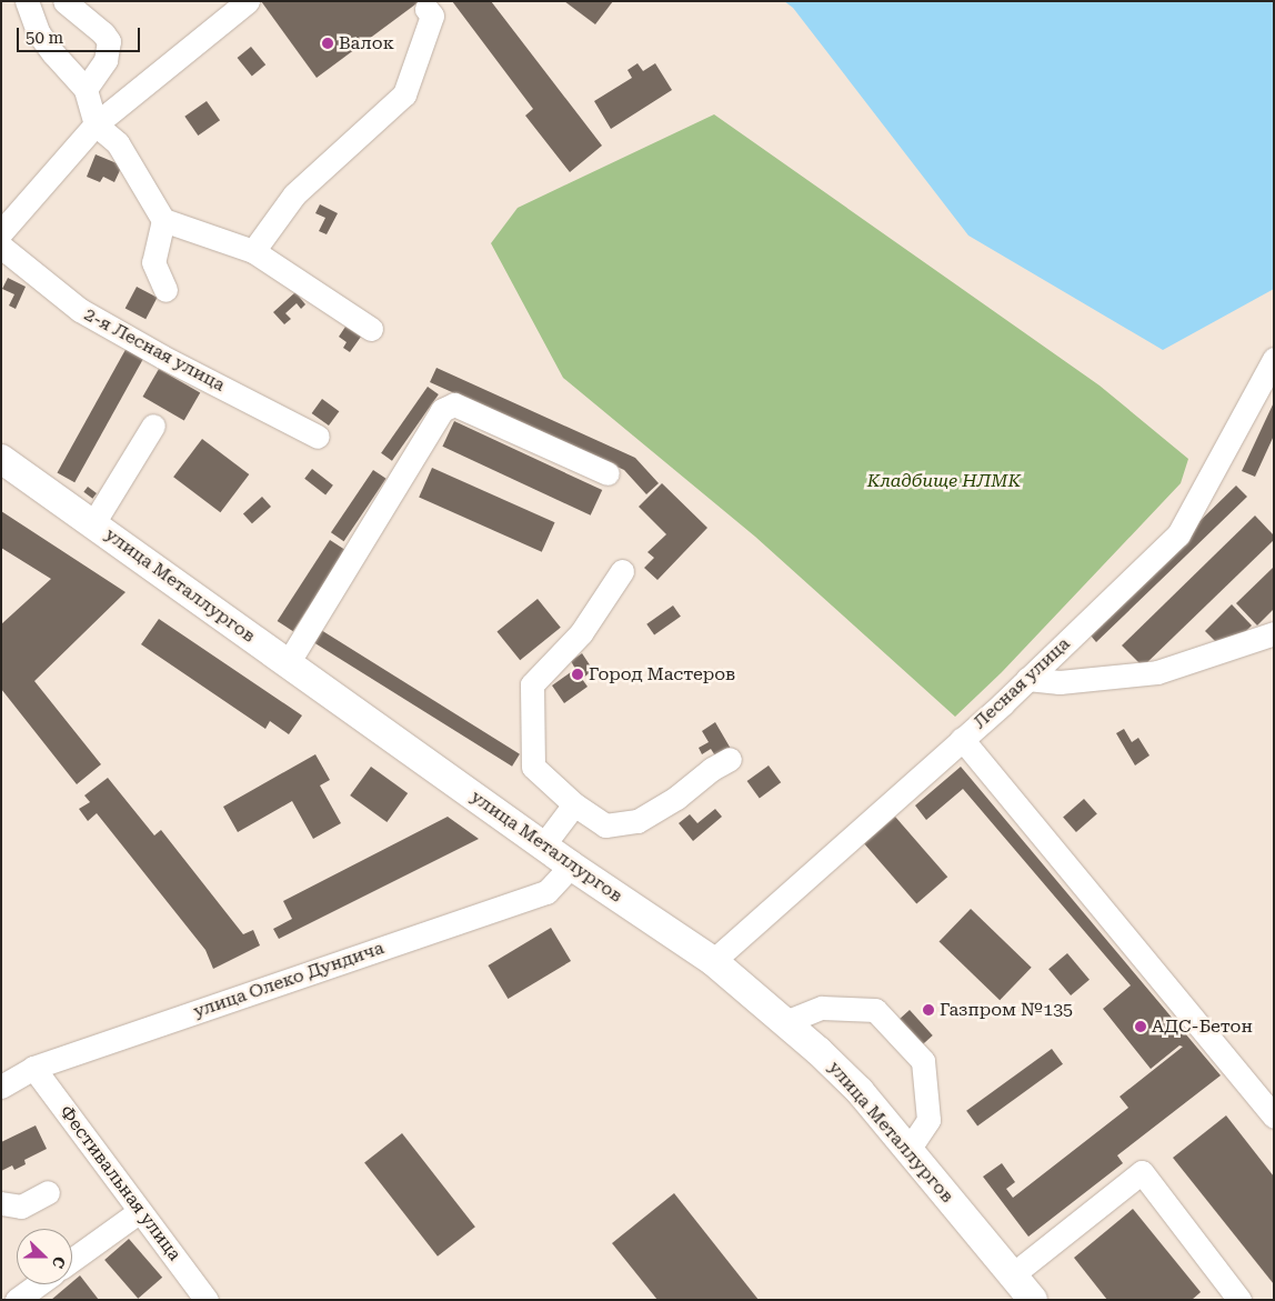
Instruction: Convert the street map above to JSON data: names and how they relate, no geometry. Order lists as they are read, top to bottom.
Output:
{
  "streets": {
    "main road": ["улица Металлургов"],
    "street": [
      "2-я Лесная улица",
      "Лесная улица",
      "улица Олеко Дундича",
      "Фестивальная улица"
    ]
  },
  "crossings": [
    ["улица Металлургов", "Лесная улица"],
    ["улица Металлургов", "улица Олеко Дундича"],
    ["улица Олеко Дундича", "Фестивальная улица"]
  ],
  "parks": ["Кладбище НЛМК"],
  "places": [
    "Валок",
    "Город Мастеров",
    "Газпром №135",
    "АДС-Бетон"
  ],
  "scale_bar": "50 m",
  "north": "right"
}
